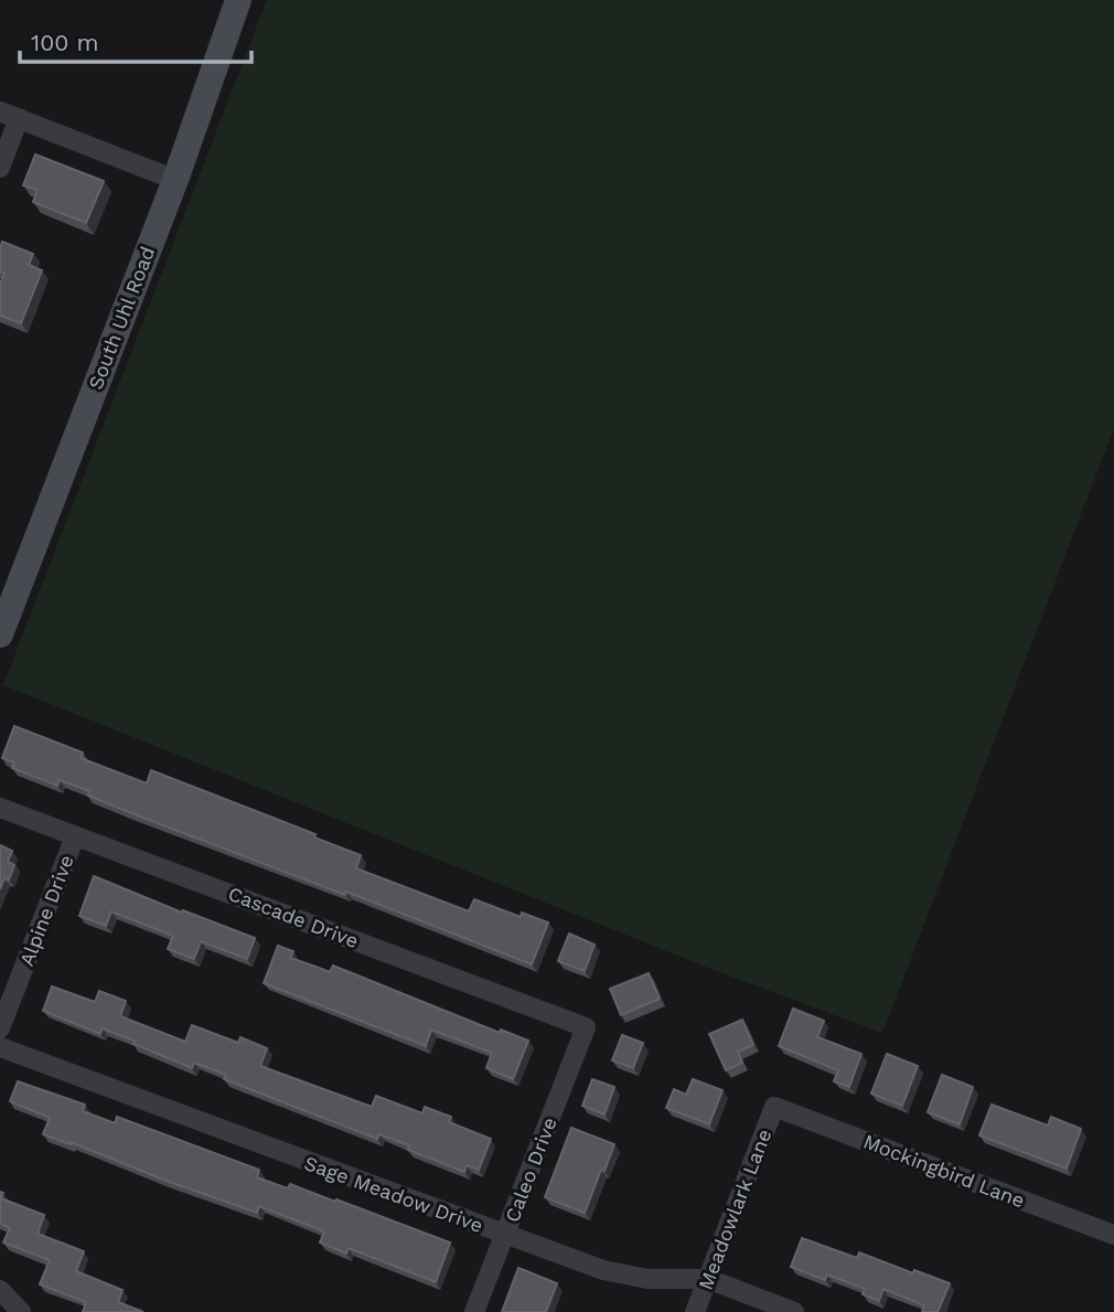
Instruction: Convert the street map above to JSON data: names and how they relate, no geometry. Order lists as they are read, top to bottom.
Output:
{
  "streets": {
    "main road": ["South Uhl Road"],
    "street": [
      "Alpine Drive",
      "Cascade Drive",
      "Caleo Drive",
      "Mockingbird Lane",
      "Sage Meadow Drive",
      "Meadowlark Lane"
    ]
  },
  "crossings": [
    ["Alpine Drive", "Cascade Drive"],
    ["Cascade Drive", "Caleo Drive"],
    ["Caleo Drive", "Sage Meadow Drive"],
    ["Mockingbird Lane", "Meadowlark Lane"],
    ["Sage Meadow Drive", "Meadowlark Lane"]
  ],
  "scale_bar": "100 m"
}
